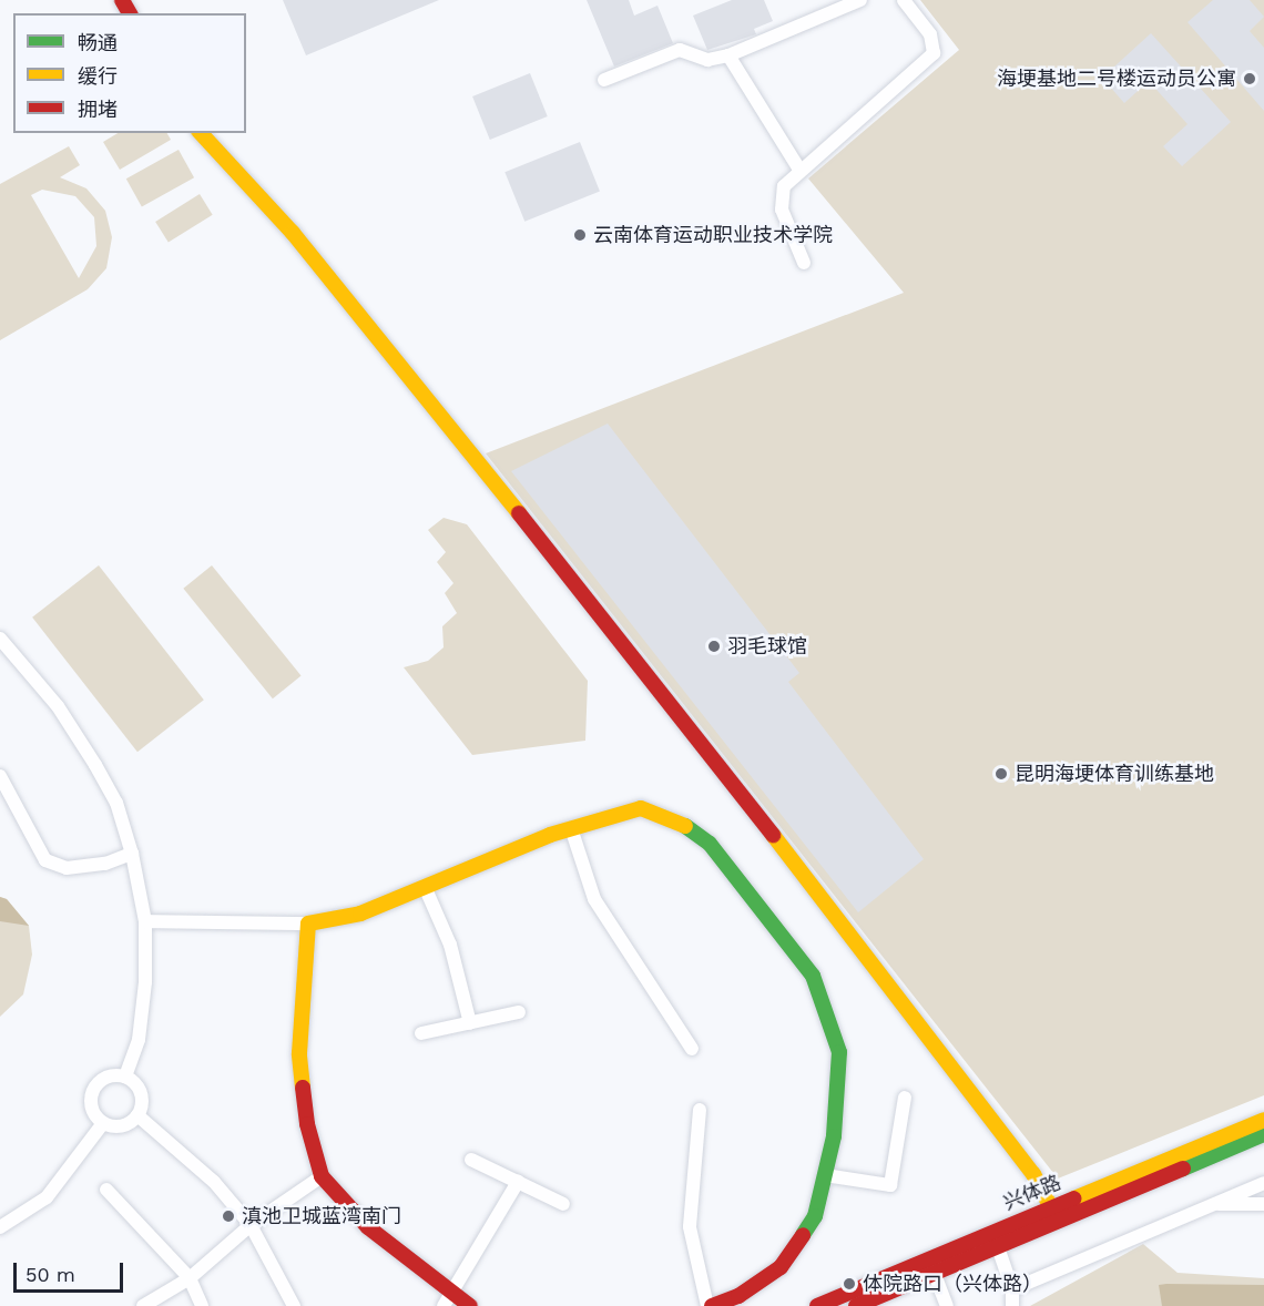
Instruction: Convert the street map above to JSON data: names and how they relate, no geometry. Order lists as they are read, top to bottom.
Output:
{
  "streets": {
    "street": ["兴体路"]
  },
  "places": [
    "海埂基地二号楼运动员公寓",
    "云南体育运动职业技术学院",
    "羽毛球馆",
    "昆明海埂体育训练基地",
    "滇池卫城蓝湾南门",
    "体院路口（兴体路）"
  ],
  "legend": ["畅通", "缓行", "拥堵"],
  "scale_bar": "50 m"
}
